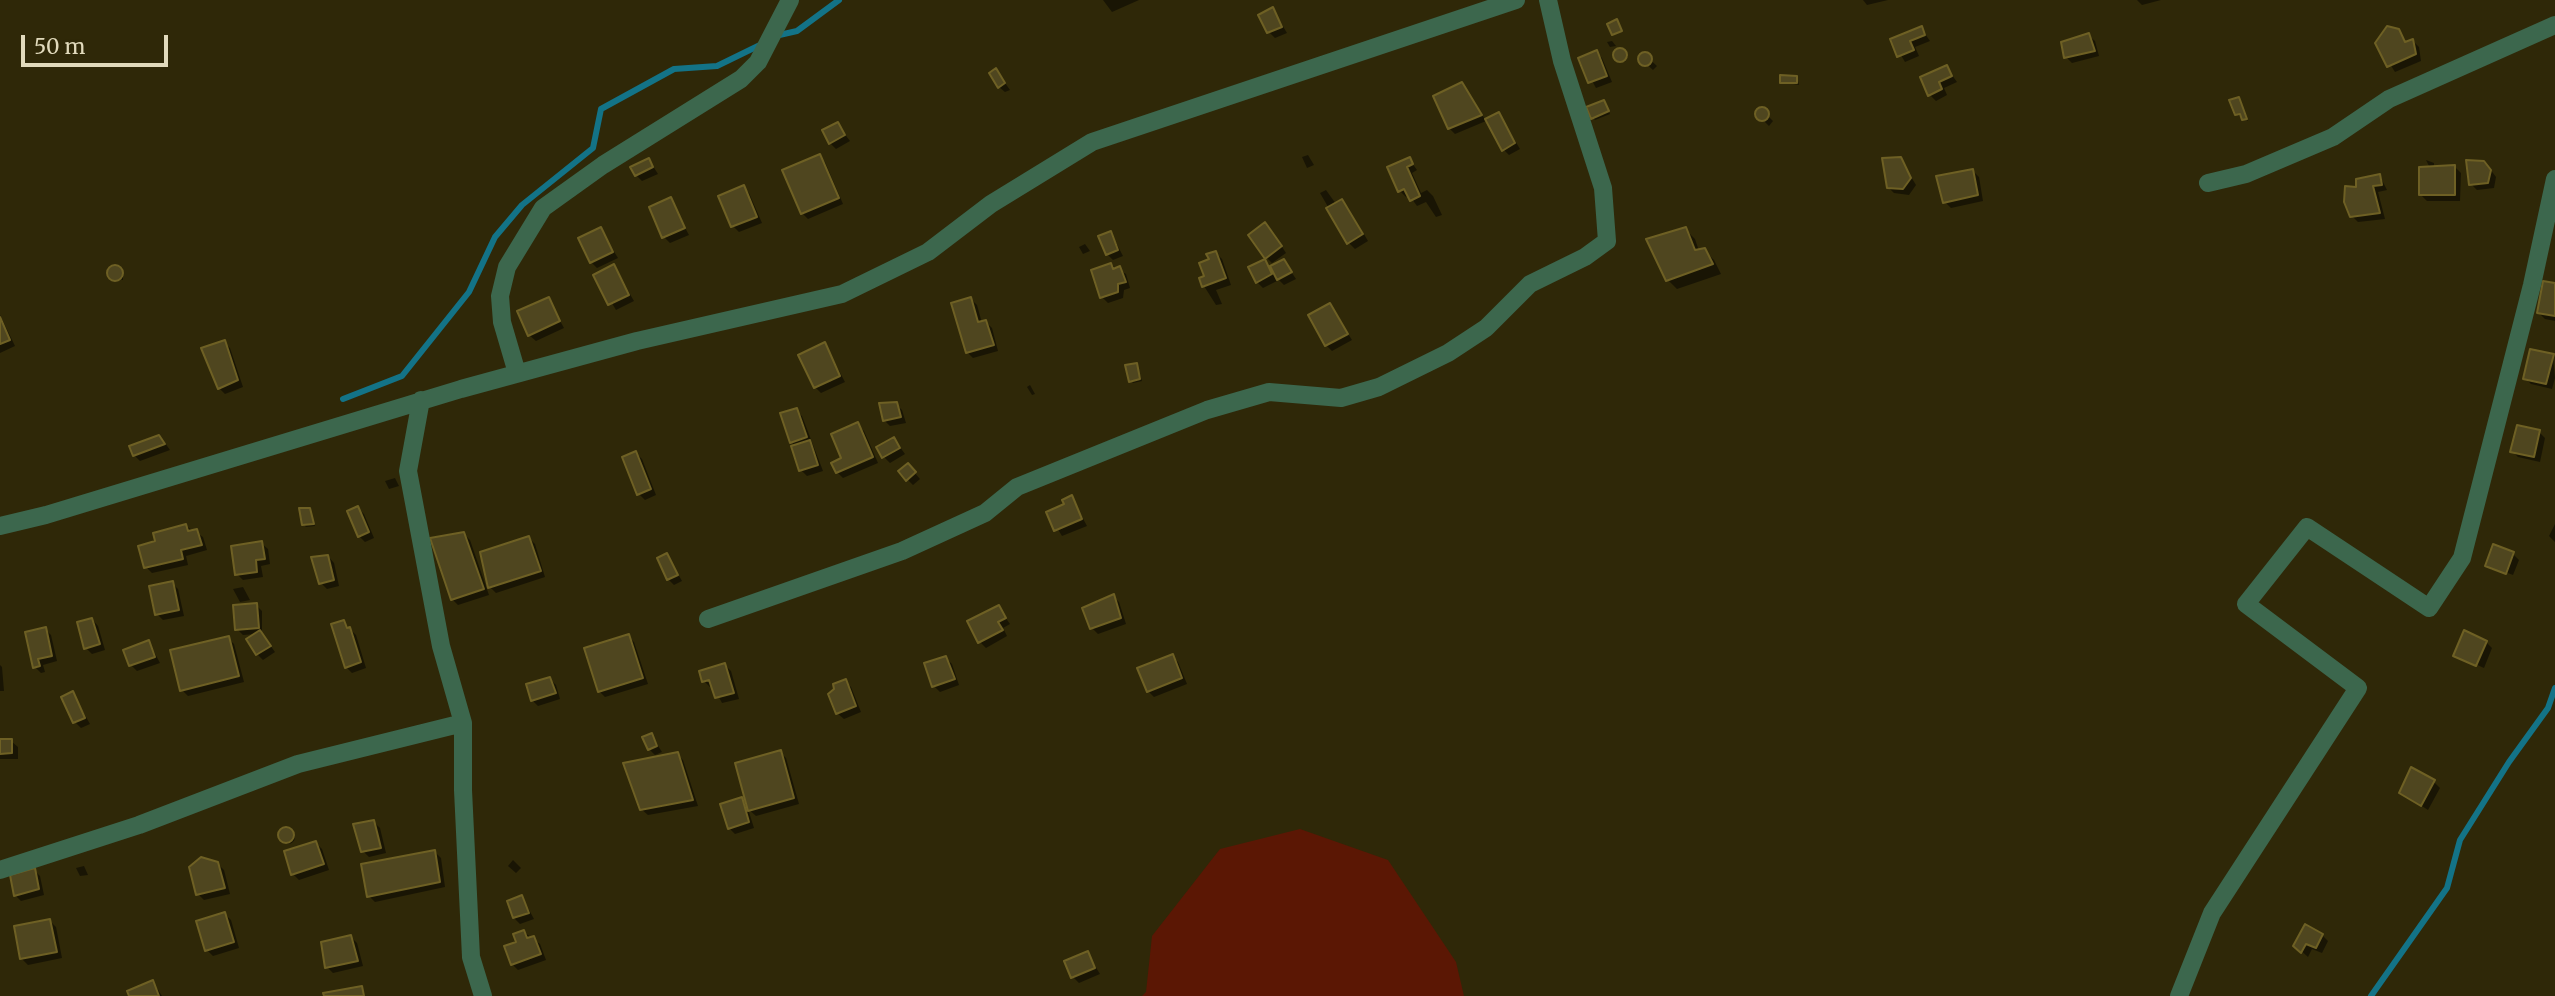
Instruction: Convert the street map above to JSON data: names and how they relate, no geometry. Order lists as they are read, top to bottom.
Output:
{
  "scale_bar": "50 m"
}
